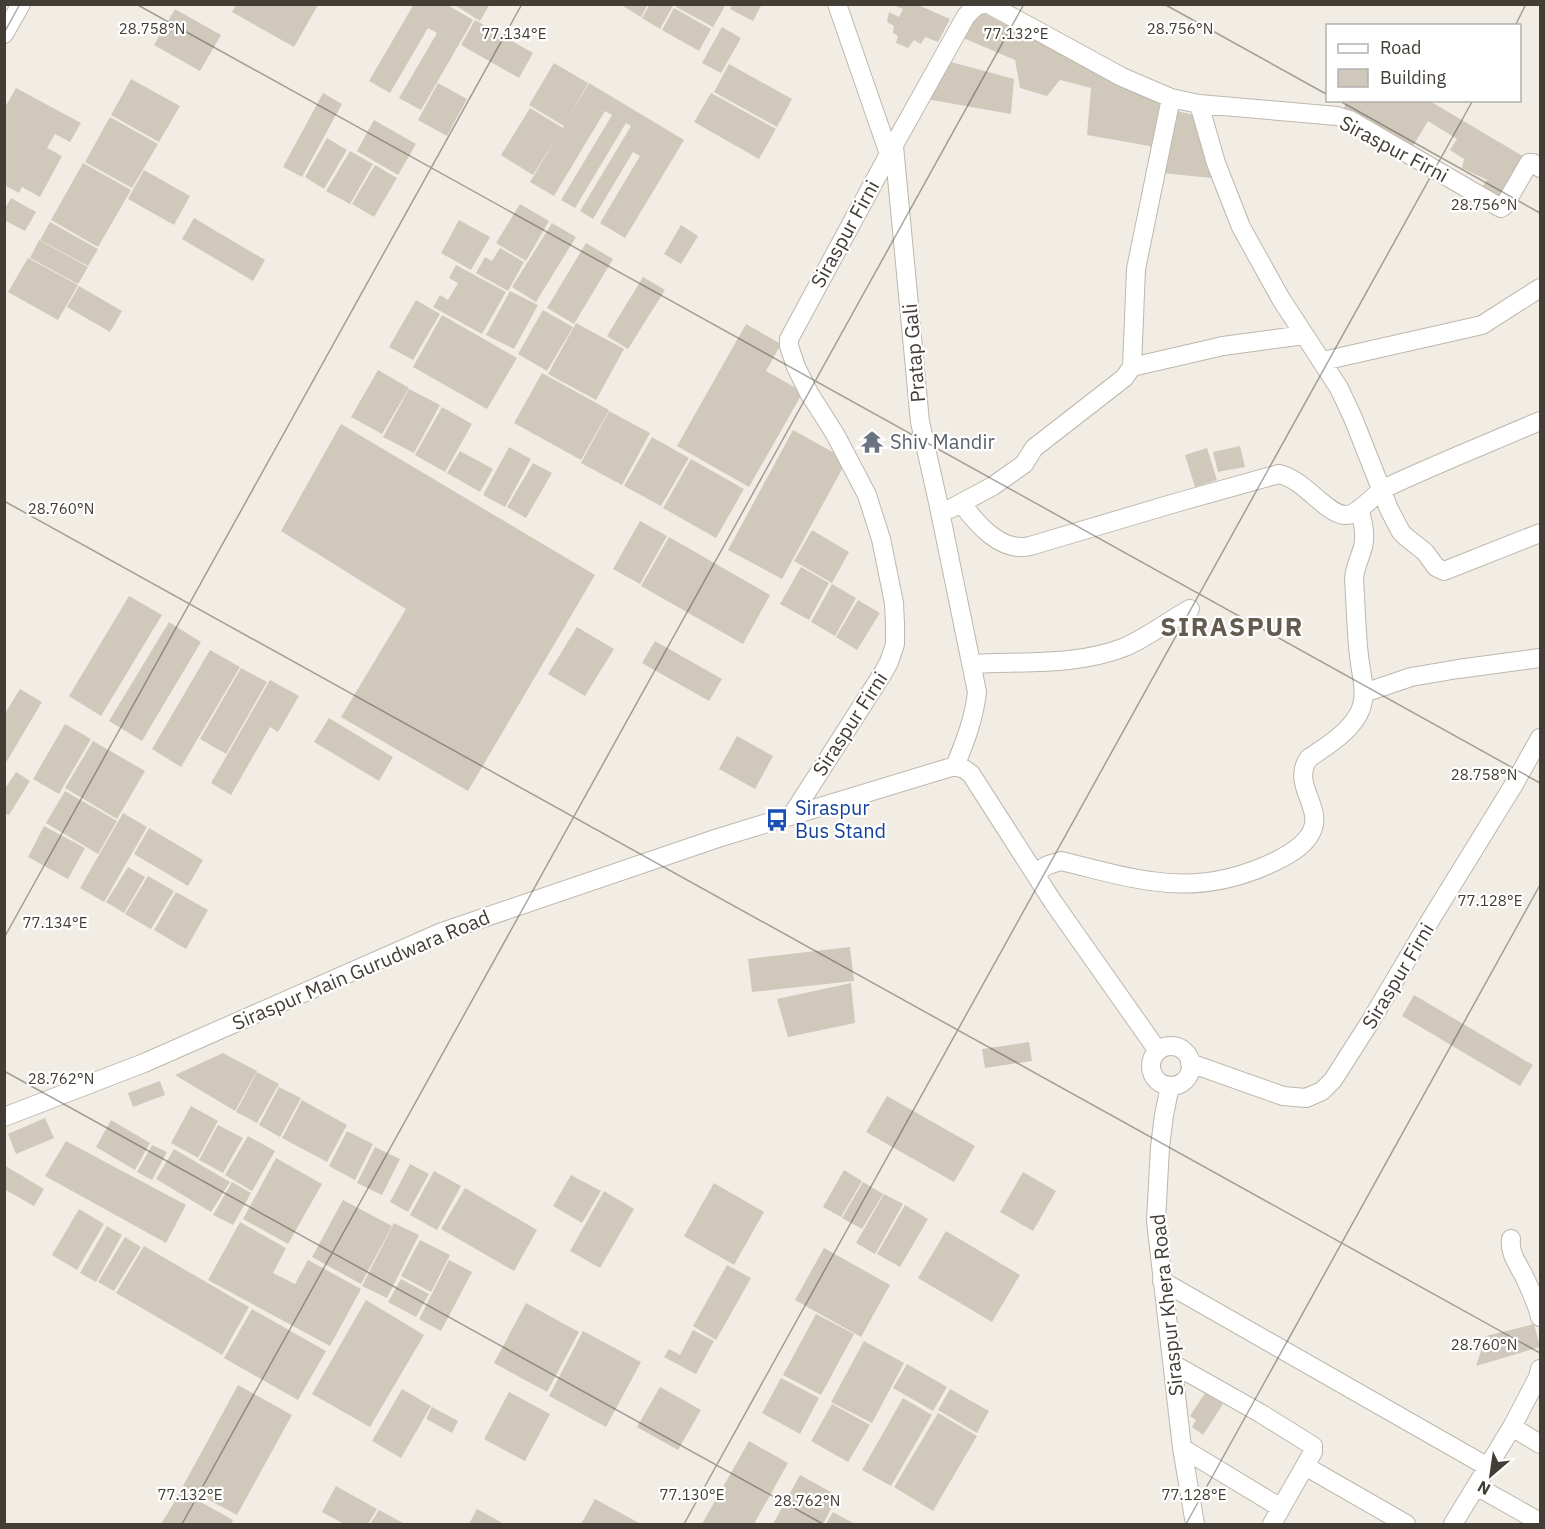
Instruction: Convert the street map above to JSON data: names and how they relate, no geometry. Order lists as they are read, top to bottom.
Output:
{
  "streets": {
    "street": [
      "Siraspur Firni",
      "Pratap Gali",
      "Siraspur Main Gurudwara Road",
      "Siraspur Khera Road"
    ]
  },
  "crossings": [
    ["Siraspur Firni", "Pratap Gali"],
    ["Siraspur Firni", "Siraspur Main Gurudwara Road"],
    ["Siraspur Firni", "Siraspur Khera Road"]
  ],
  "districts": ["SIRASPUR"],
  "places": {
    "temple": ["Shiv Mandir"],
    "bus stop": ["Siraspur Bus Stand"]
  },
  "legend": ["Road", "Building"],
  "north": "bottom left",
  "coordinates": [
    "28.758°N",
    "28.756°N",
    "77.134°E",
    "77.132°E",
    "28.760°N",
    "77.128°E",
    "28.762°N",
    "77.130°E"
  ]
}
